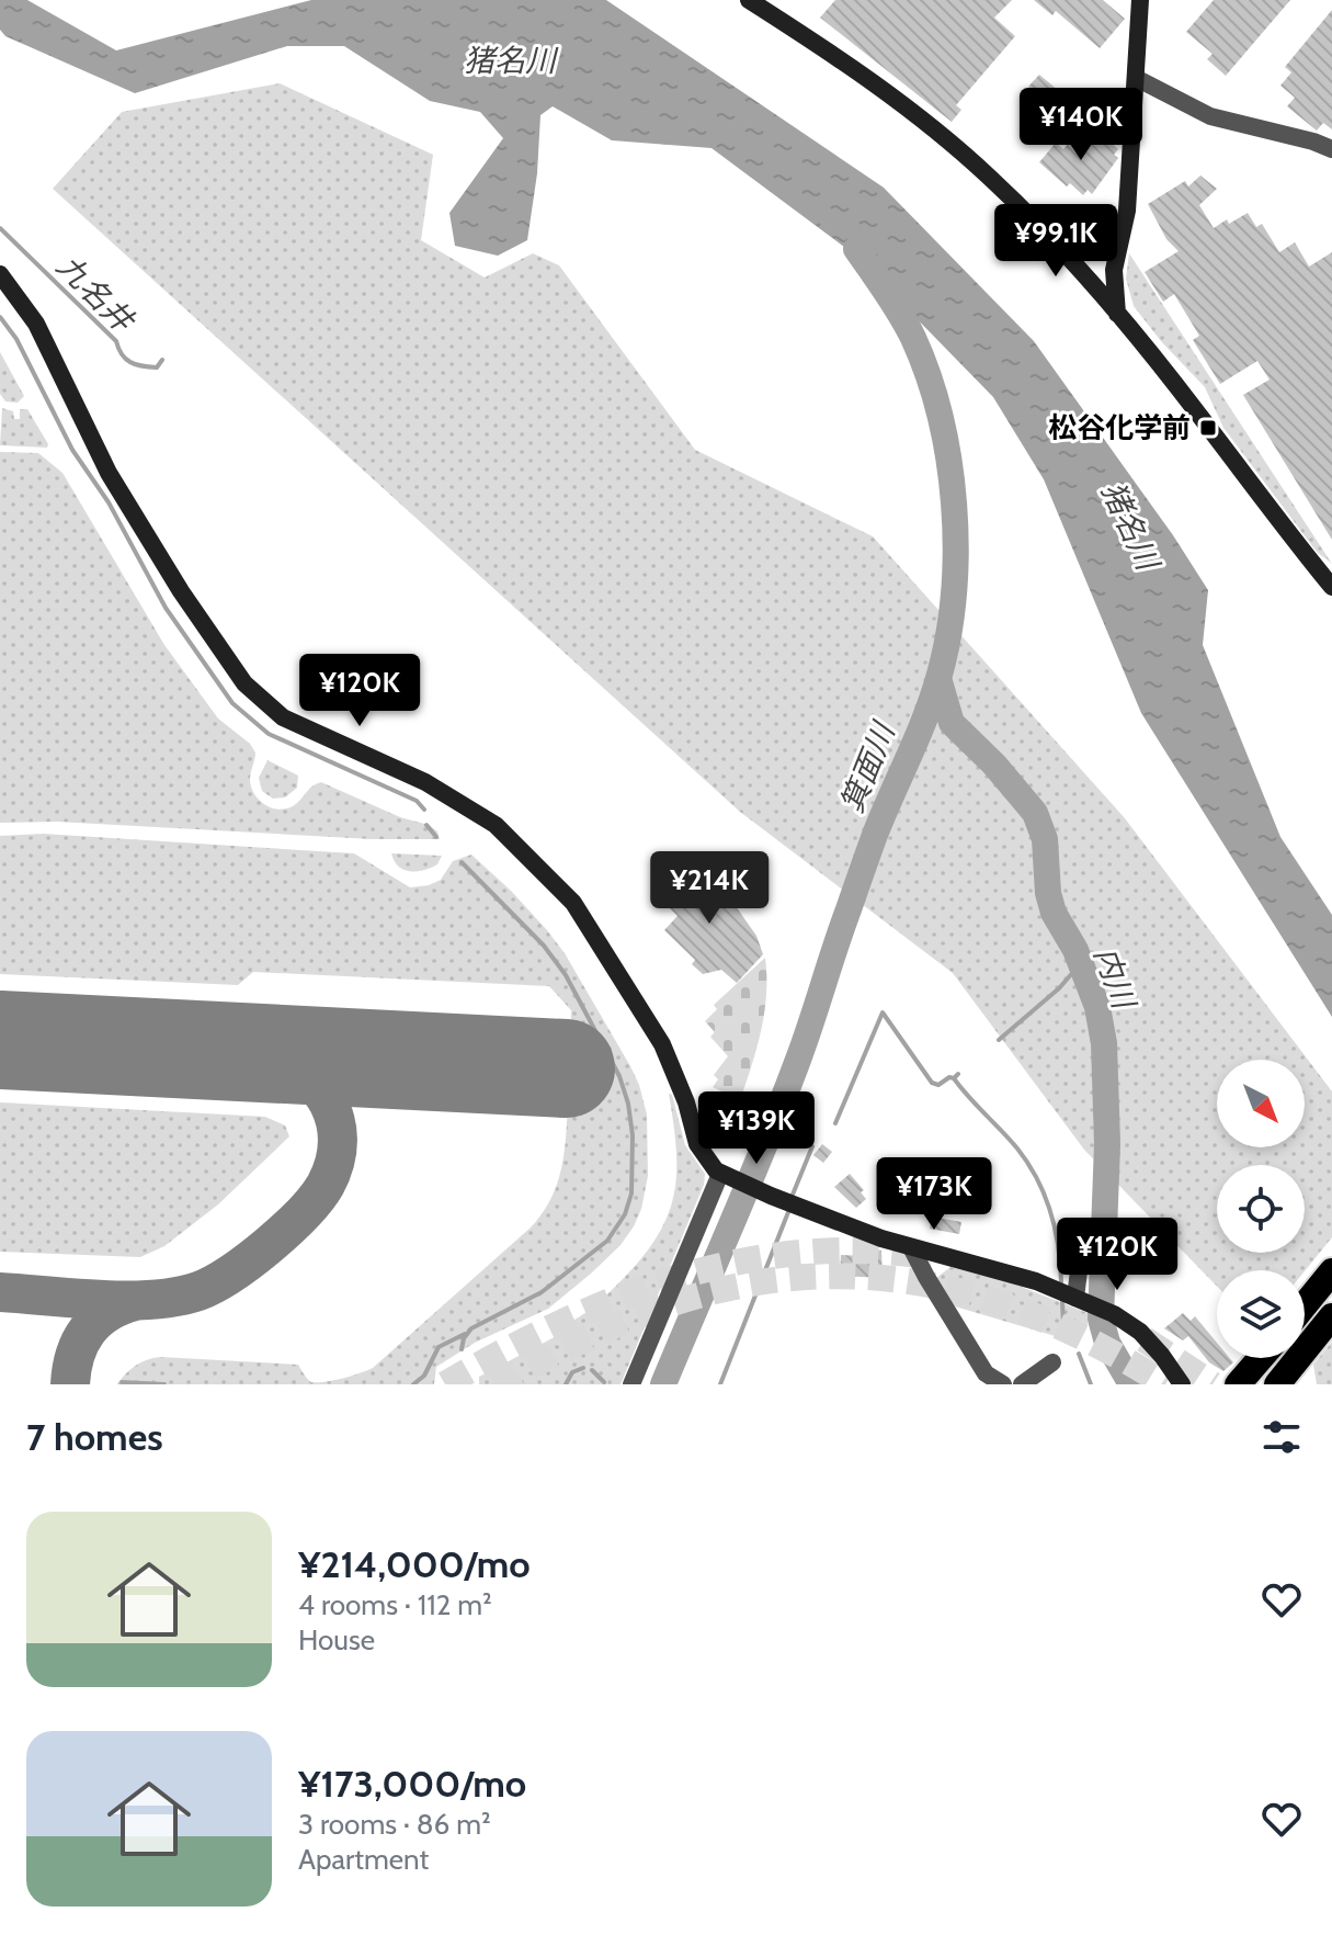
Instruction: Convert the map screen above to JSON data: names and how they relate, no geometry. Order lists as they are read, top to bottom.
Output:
{
  "water": [
    "猪名川",
    "九名井",
    "箕面川",
    "内川"
  ],
  "places": {
    "transit": ["松谷化学前"]
  },
  "north": "bottom right",
  "page": {
    "price": [
      "¥140K",
      "¥99.1K",
      "¥120K",
      "¥214K",
      "¥139K",
      "¥173K",
      "¥120K"
    ],
    "heading": "7 homes",
    "list": [
      {
        "name": "¥214,000/mo",
        "note": "4 rooms · 112 m² · House"
      },
      {
        "name": "¥173,000/mo",
        "note": "3 rooms · 86 m² · Apartment"
      }
    ]
  }
}
